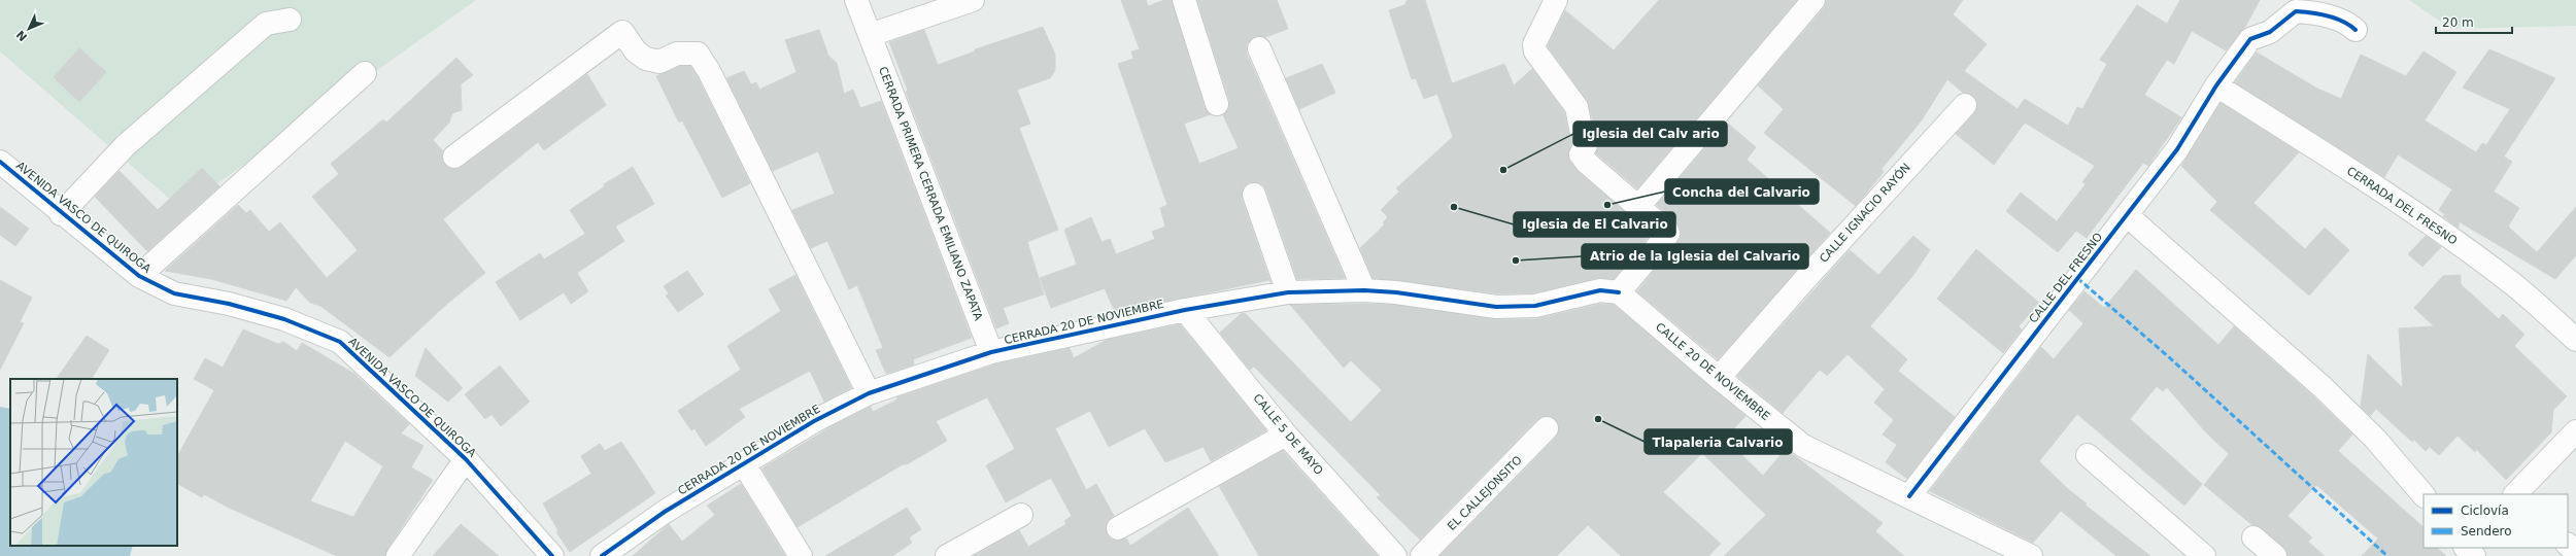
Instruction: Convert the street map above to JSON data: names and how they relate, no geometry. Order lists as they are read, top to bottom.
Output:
{
  "streets": {
    "street": [
      "CERRADA PRIMERA CERRADA EMILIANO ZAPATA",
      "CERRADA DEL FRESNO",
      "CALLE IGNACIO RAYÓN",
      "AVENIDA VASCO DE QUIROGA",
      "CALLE DEL FRESNO",
      "CERRADA 20 DE NOVIEMBRE",
      "CALLE 20 DE NOVIEMBRE",
      "CALLE 5 DE MAYO",
      "EL CALLEJONSITO"
    ]
  },
  "crossings": [
    ["CERRADA PRIMERA CERRADA EMILIANO ZAPATA", "CERRADA 20 DE NOVIEMBRE"],
    ["CERRADA DEL FRESNO", "CALLE DEL FRESNO"],
    ["CALLE IGNACIO RAYÓN", "CALLE 20 DE NOVIEMBRE"],
    ["CALLE DEL FRESNO", "CALLE 20 DE NOVIEMBRE"],
    ["CERRADA 20 DE NOVIEMBRE", "CALLE 20 DE NOVIEMBRE"],
    ["CERRADA 20 DE NOVIEMBRE", "CALLE 5 DE MAYO"]
  ],
  "places": [
    "Iglesia del Calv ario",
    "Concha del Calvario",
    "Iglesia de El Calvario",
    "Atrio de la Iglesia del Calvario",
    "Tlapaleria Calvario"
  ],
  "legend": ["Ciclovía", "Sendero"],
  "scale_bar": "20 m",
  "north": "bottom left"
}
